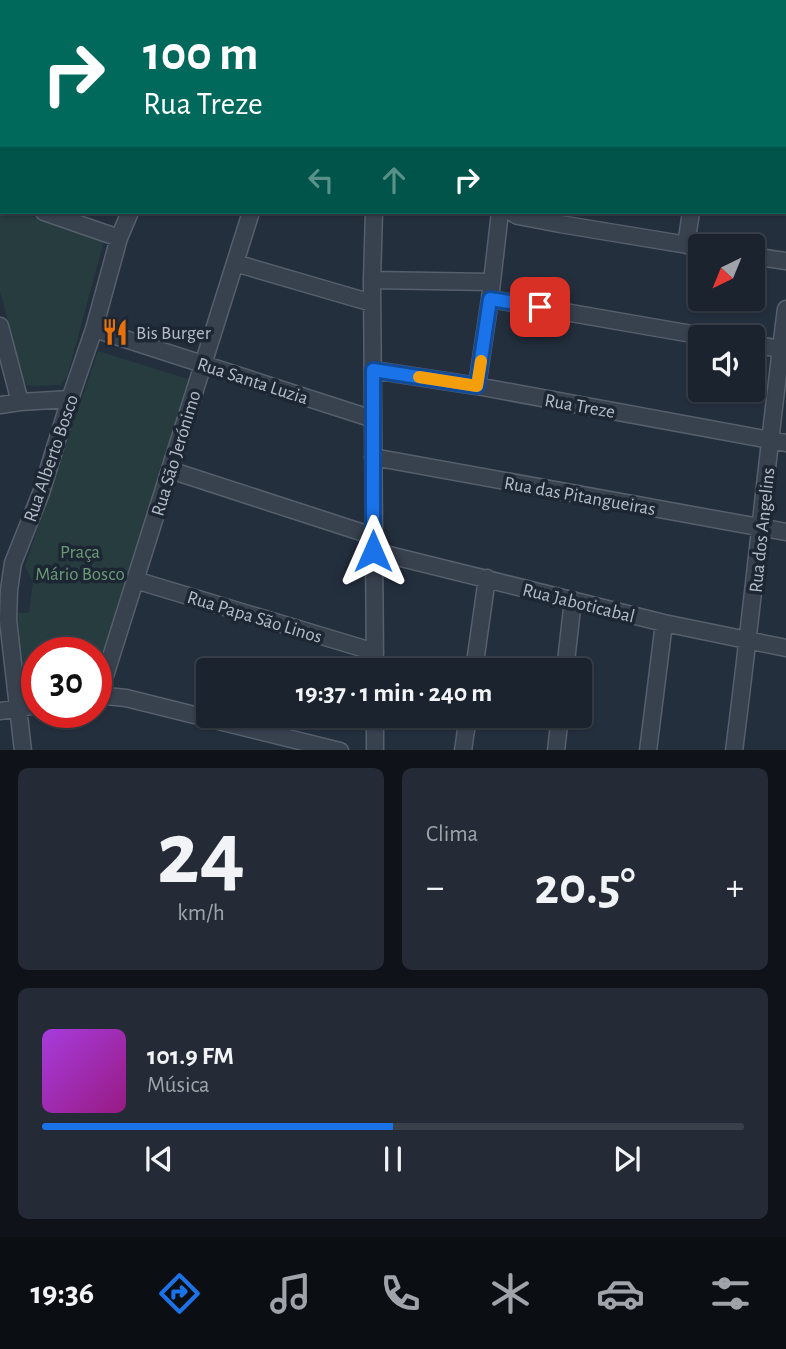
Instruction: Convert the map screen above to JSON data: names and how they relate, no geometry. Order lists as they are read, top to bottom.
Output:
{
  "streets": {
    "street": [
      "Rua Santa Luzia",
      "Rua Treze",
      "Rua São Jerónimo",
      "Rua Alberto Bosco",
      "Rua das Pitangueiras",
      "Rua dos Angelins",
      "Rua Jaboticabal",
      "Rua Papa São Linos"
    ]
  },
  "crossings": [
    ["Rua Santa Luzia", "Rua São Jerónimo"],
    ["Rua Santa Luzia", "Rua Alberto Bosco"],
    ["Rua Treze", "Rua dos Angelins"],
    ["Rua São Jerónimo", "Rua Jaboticabal"],
    ["Rua São Jerónimo", "Rua Papa São Linos"],
    ["Rua das Pitangueiras", "Rua dos Angelins"],
    ["Rua dos Angelins", "Rua Jaboticabal"]
  ],
  "parks": ["Praça Mário Bosco"],
  "places": {
    "restaurant": ["Bis Burger"]
  },
  "north": "bottom left",
  "page": {
    "turn": ["100 m", "Rua Treze"],
    "limit": "30",
    "trip": "19:37 · 1 min · 240 m",
    "tile": [
      ["24", "km/h"],
      "Clima"
    ],
    "heat": ["−", "20.5°", "+"],
    "song": ["101.9 FM", "Música"],
    "tabs": "19:36"
  }
}
